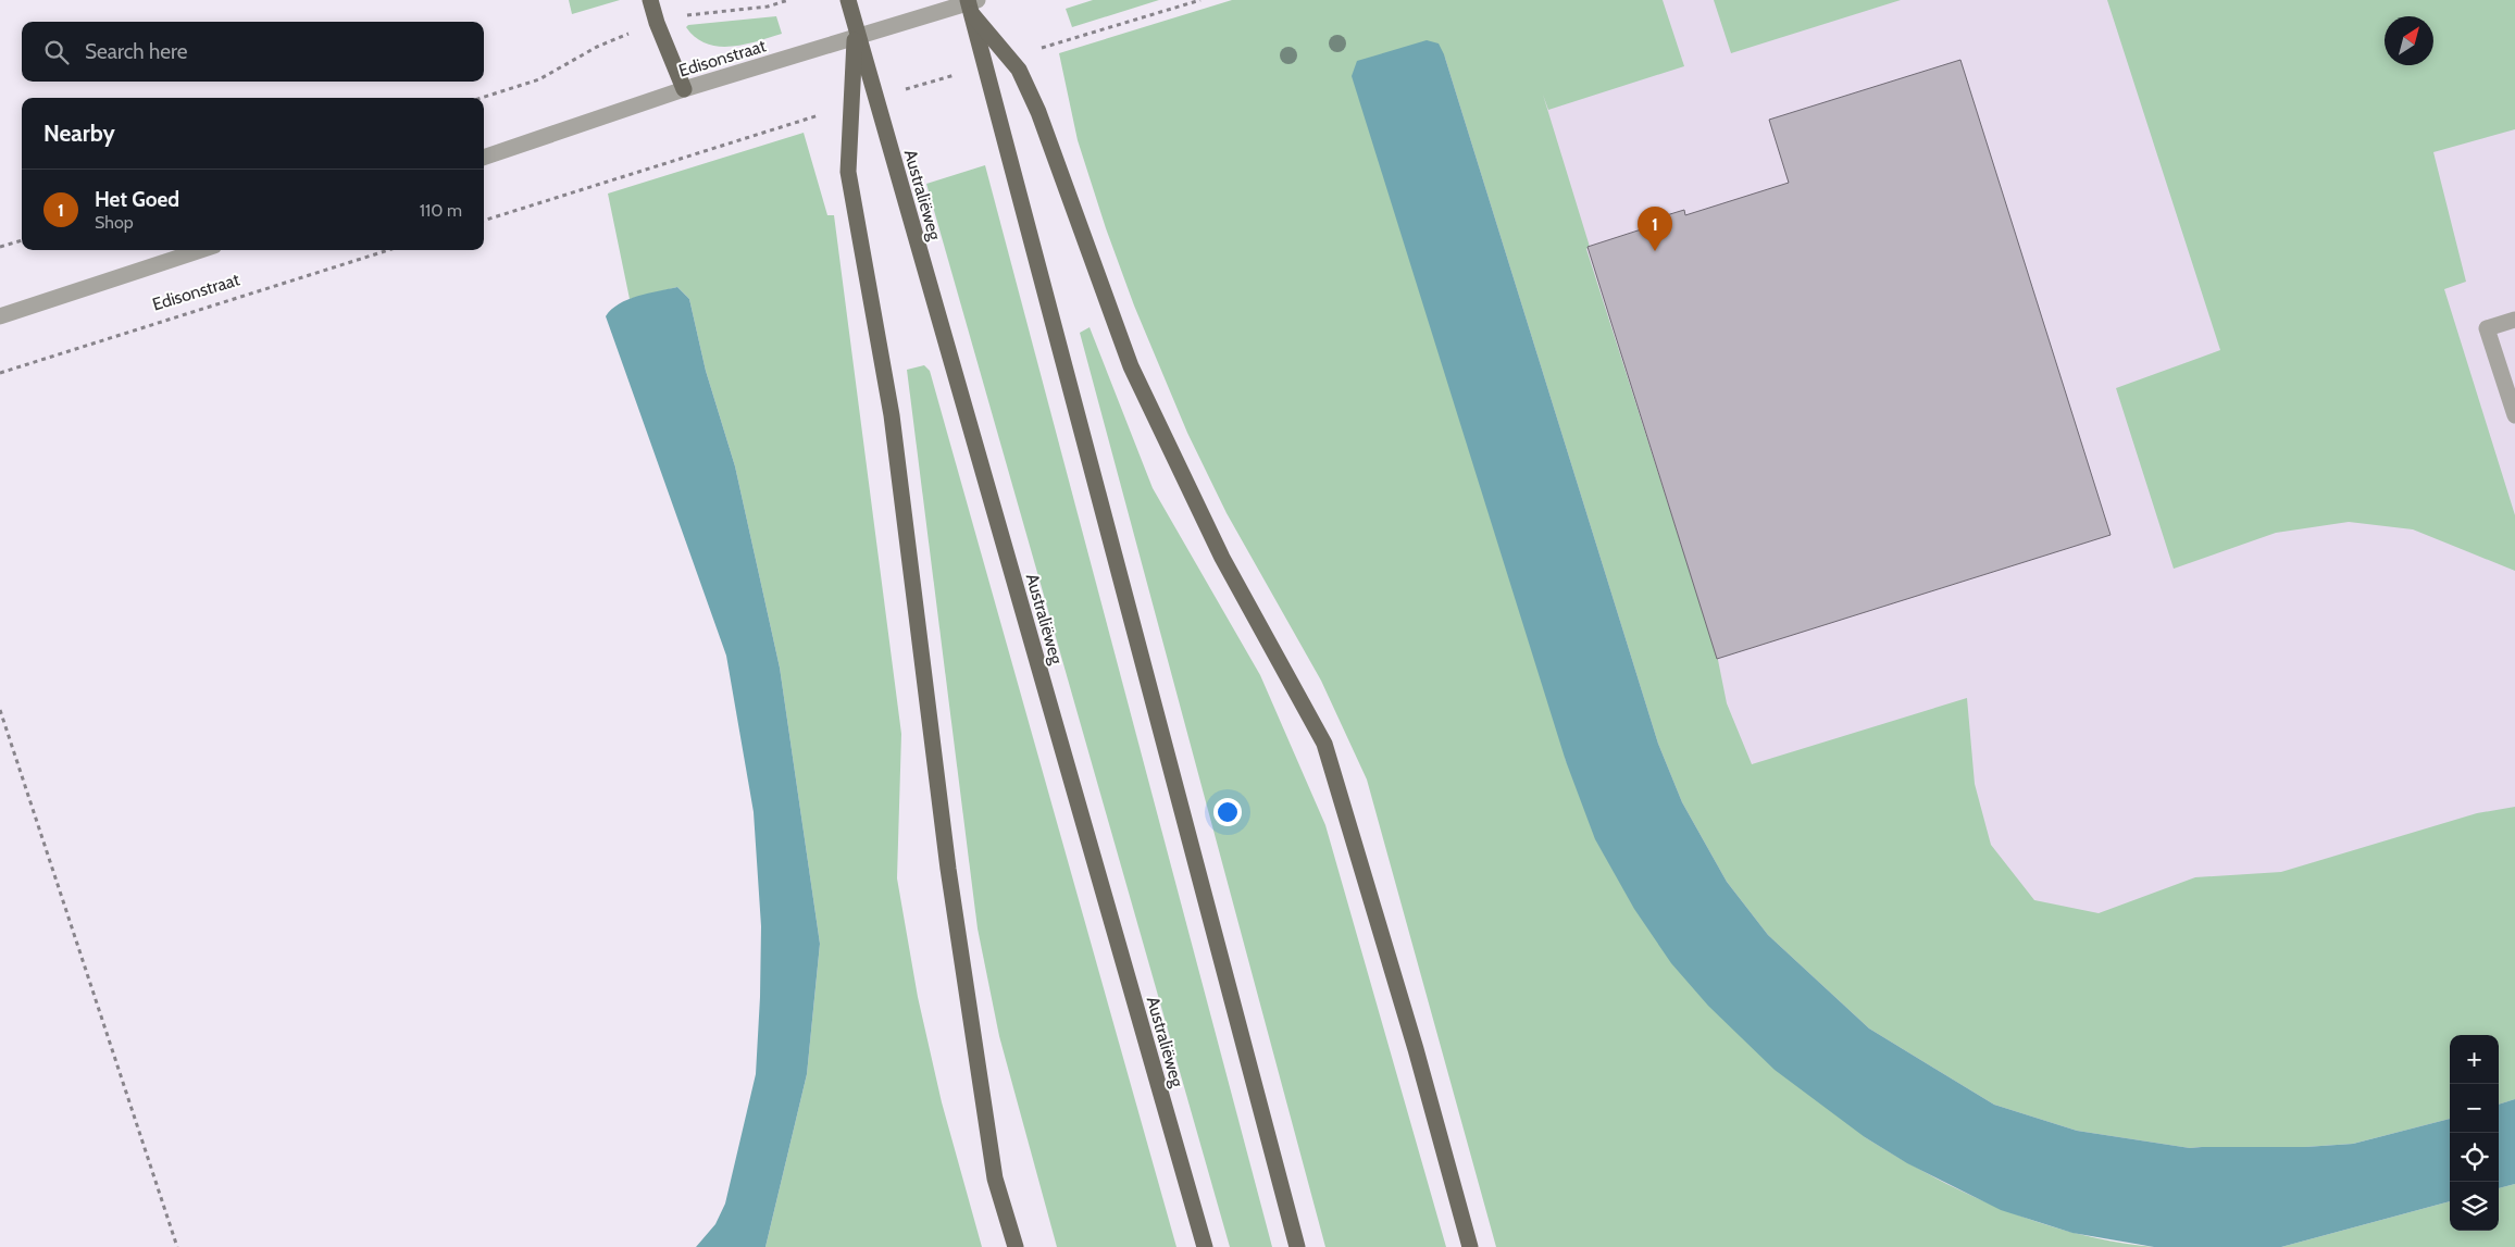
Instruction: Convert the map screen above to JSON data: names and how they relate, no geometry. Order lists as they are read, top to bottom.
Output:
{
  "streets": {
    "main road": ["Australiëweg"],
    "street": ["Edisonstraat"]
  },
  "north": "top right",
  "page": {
    "search": "Search here",
    "heading": "Nearby",
    "list": [
      {
        "mark": "1",
        "name": "Het Goed",
        "note": "Shop",
        "value": "110 m"
      }
    ],
    "pins": "1",
    "map_buttons": ["+", "−"]
  }
}
